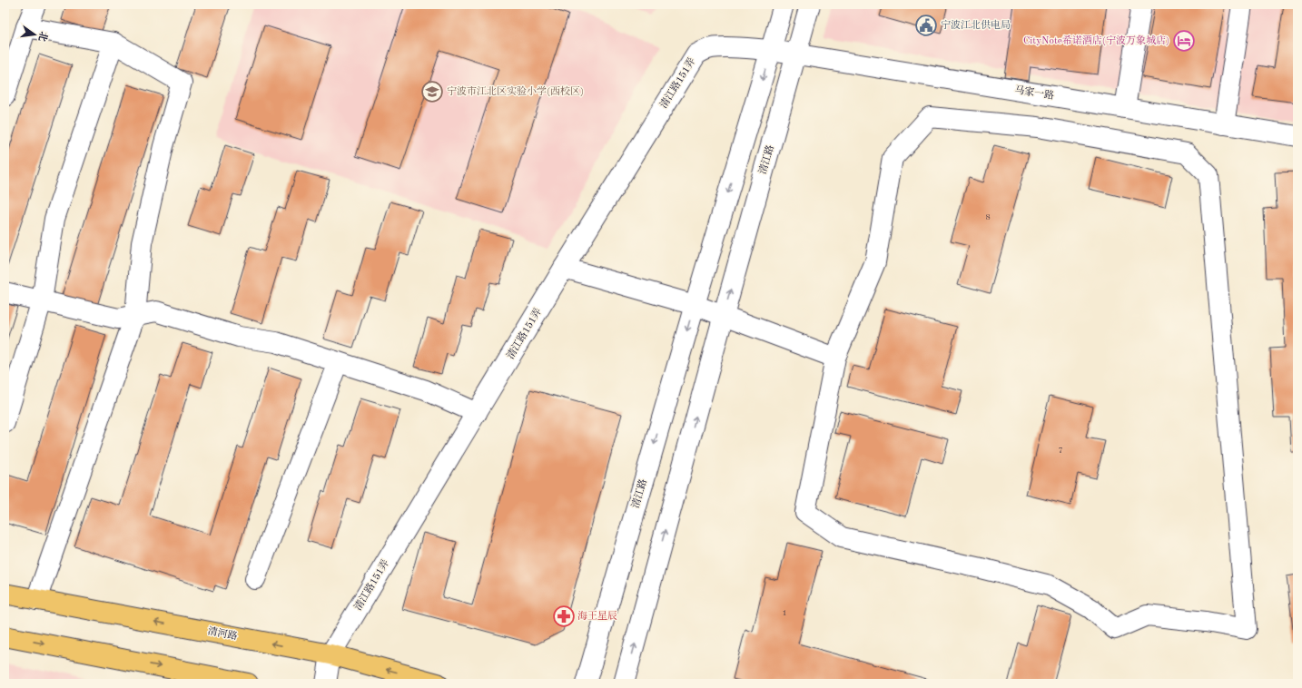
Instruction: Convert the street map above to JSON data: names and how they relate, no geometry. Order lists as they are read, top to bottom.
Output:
{
  "streets": {
    "main road": ["清河路"],
    "street": ["清江路151弄", "马家一路", "清江路"]
  },
  "crossings": [
    ["清江路151弄", "马家一路"],
    ["清江路151弄", "清江路"],
    ["清江路151弄", "清河路"],
    ["马家一路", "清江路"]
  ],
  "places": {
    "public building": ["宁波江北供电局"],
    "hotel": ["CityNote希诺酒店(宁波万象城店)"],
    "school or university": ["宁波市江北区实验小学(西校区)"],
    "pharmacy": ["海王星辰"]
  },
  "house_numbers": ["8", "7", "1"],
  "north": "right"
}
